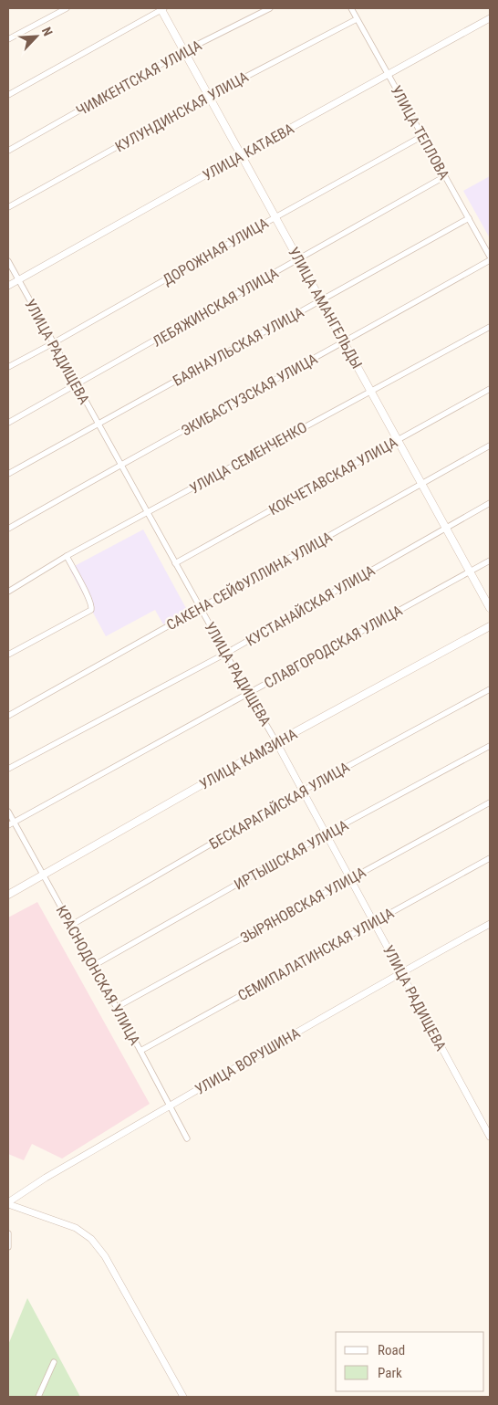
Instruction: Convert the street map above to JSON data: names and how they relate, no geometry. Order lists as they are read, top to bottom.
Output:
{
  "streets": {
    "main road": ["УЛИЦА АМАНГЕЛЬДЫ", "УЛИЦА КАМЗИНА"],
    "street": [
      "ЧИМКЕНТСКАЯ УЛИЦА",
      "КУЛУНДИНСКАЯ УЛИЦА",
      "УЛИЦА ТЕПЛОВА",
      "УЛИЦА КАТАЕВА",
      "ДОРОЖНАЯ УЛИЦА",
      "ЛЕБЯЖИНСКАЯ УЛИЦА",
      "БАЯНАУЛЬСКАЯ УЛИЦА",
      "УЛИЦА РАДИЩЕВА",
      "ЭКИБАСТУЗСКАЯ УЛИЦА",
      "УЛИЦА СЕМЕНЧЕНКО",
      "КОКЧЕТАВСКАЯ УЛИЦА",
      "САКЕНА СЕЙФУЛЛИНА УЛИЦА",
      "КУСТАНАЙСКАЯ УЛИЦА",
      "СЛАВГОРОДСКАЯ УЛИЦА",
      "БЕСКАРАГАЙСКАЯ УЛИЦА",
      "ИРТЫШСКАЯ УЛИЦА",
      "ЗЫРЯНОВСКАЯ УЛИЦА",
      "СЕМИПАЛАТИНСКАЯ УЛИЦА",
      "КРАСНОДОНСКАЯ УЛИЦА",
      "УЛИЦА ВОРУШИНА"
    ]
  },
  "crossings": [
    ["ЧИМКЕНТСКАЯ УЛИЦА", "УЛИЦА АМАНГЕЛЬДЫ"],
    ["КУЛУНДИНСКАЯ УЛИЦА", "УЛИЦА ТЕПЛОВА"],
    ["КУЛУНДИНСКАЯ УЛИЦА", "УЛИЦА АМАНГЕЛЬДЫ"],
    ["УЛИЦА ТЕПЛОВА", "УЛИЦА КАТАЕВА"],
    ["УЛИЦА ТЕПЛОВА", "ДОРОЖНАЯ УЛИЦА"],
    ["УЛИЦА ТЕПЛОВА", "ЛЕБЯЖИНСКАЯ УЛИЦА"],
    ["УЛИЦА ТЕПЛОВА", "БАЯНАУЛЬСКАЯ УЛИЦА"],
    ["УЛИЦА КАТАЕВА", "УЛИЦА АМАНГЕЛЬДЫ"],
    ["УЛИЦА КАТАЕВА", "УЛИЦА РАДИЩЕВА"],
    ["ДОРОЖНАЯ УЛИЦА", "УЛИЦА АМАНГЕЛЬДЫ"],
    ["ДОРОЖНАЯ УЛИЦА", "УЛИЦА РАДИЩЕВА"],
    ["ЛЕБЯЖИНСКАЯ УЛИЦА", "УЛИЦА АМАНГЕЛЬДЫ"],
    ["ЛЕБЯЖИНСКАЯ УЛИЦА", "УЛИЦА РАДИЩЕВА"],
    ["УЛИЦА АМАНГЕЛЬДЫ", "БАЯНАУЛЬСКАЯ УЛИЦА"],
    ["УЛИЦА АМАНГЕЛЬДЫ", "ЭКИБАСТУЗСКАЯ УЛИЦА"],
    ["УЛИЦА АМАНГЕЛЬДЫ", "УЛИЦА СЕМЕНЧЕНКО"],
    ["УЛИЦА АМАНГЕЛЬДЫ", "КОКЧЕТАВСКАЯ УЛИЦА"],
    ["УЛИЦА АМАНГЕЛЬДЫ", "САКЕНА СЕЙФУЛЛИНА УЛИЦА"],
    ["УЛИЦА АМАНГЕЛЬДЫ", "КУСТАНАЙСКАЯ УЛИЦА"],
    ["УЛИЦА АМАНГЕЛЬДЫ", "СЛАВГОРОДСКАЯ УЛИЦА"],
    ["БАЯНАУЛЬСКАЯ УЛИЦА", "УЛИЦА РАДИЩЕВА"],
    ["УЛИЦА РАДИЩЕВА", "ЭКИБАСТУЗСКАЯ УЛИЦА"],
    ["УЛИЦА РАДИЩЕВА", "УЛИЦА СЕМЕНЧЕНКО"],
    ["УЛИЦА РАДИЩЕВА", "КОКЧЕТАВСКАЯ УЛИЦА"],
    ["УЛИЦА РАДИЩЕВА", "САКЕНА СЕЙФУЛЛИНА УЛИЦА"],
    ["УЛИЦА РАДИЩЕВА", "КУСТАНАЙСКАЯ УЛИЦА"],
    ["УЛИЦА РАДИЩЕВА", "СЛАВГОРОДСКАЯ УЛИЦА"],
    ["УЛИЦА РАДИЩЕВА", "УЛИЦА КАМЗИНА"],
    ["УЛИЦА РАДИЩЕВА", "БЕСКАРАГАЙСКАЯ УЛИЦА"],
    ["УЛИЦА РАДИЩЕВА", "ИРТЫШСКАЯ УЛИЦА"],
    ["УЛИЦА РАДИЩЕВА", "ЗЫРЯНОВСКАЯ УЛИЦА"],
    ["УЛИЦА РАДИЩЕВА", "СЕМИПАЛАТИНСКАЯ УЛИЦА"],
    ["УЛИЦА РАДИЩЕВА", "УЛИЦА ВОРУШИНА"],
    ["СЛАВГОРОДСКАЯ УЛИЦА", "КРАСНОДОНСКАЯ УЛИЦА"],
    ["УЛИЦА КАМЗИНА", "КРАСНОДОНСКАЯ УЛИЦА"],
    ["БЕСКАРАГАЙСКАЯ УЛИЦА", "КРАСНОДОНСКАЯ УЛИЦА"],
    ["ИРТЫШСКАЯ УЛИЦА", "КРАСНОДОНСКАЯ УЛИЦА"],
    ["ЗЫРЯНОВСКАЯ УЛИЦА", "КРАСНОДОНСКАЯ УЛИЦА"],
    ["СЕМИПАЛАТИНСКАЯ УЛИЦА", "КРАСНОДОНСКАЯ УЛИЦА"],
    ["КРАСНОДОНСКАЯ УЛИЦА", "УЛИЦА ВОРУШИНА"]
  ],
  "legend": ["Road", "Park"],
  "north": "top right"
}
